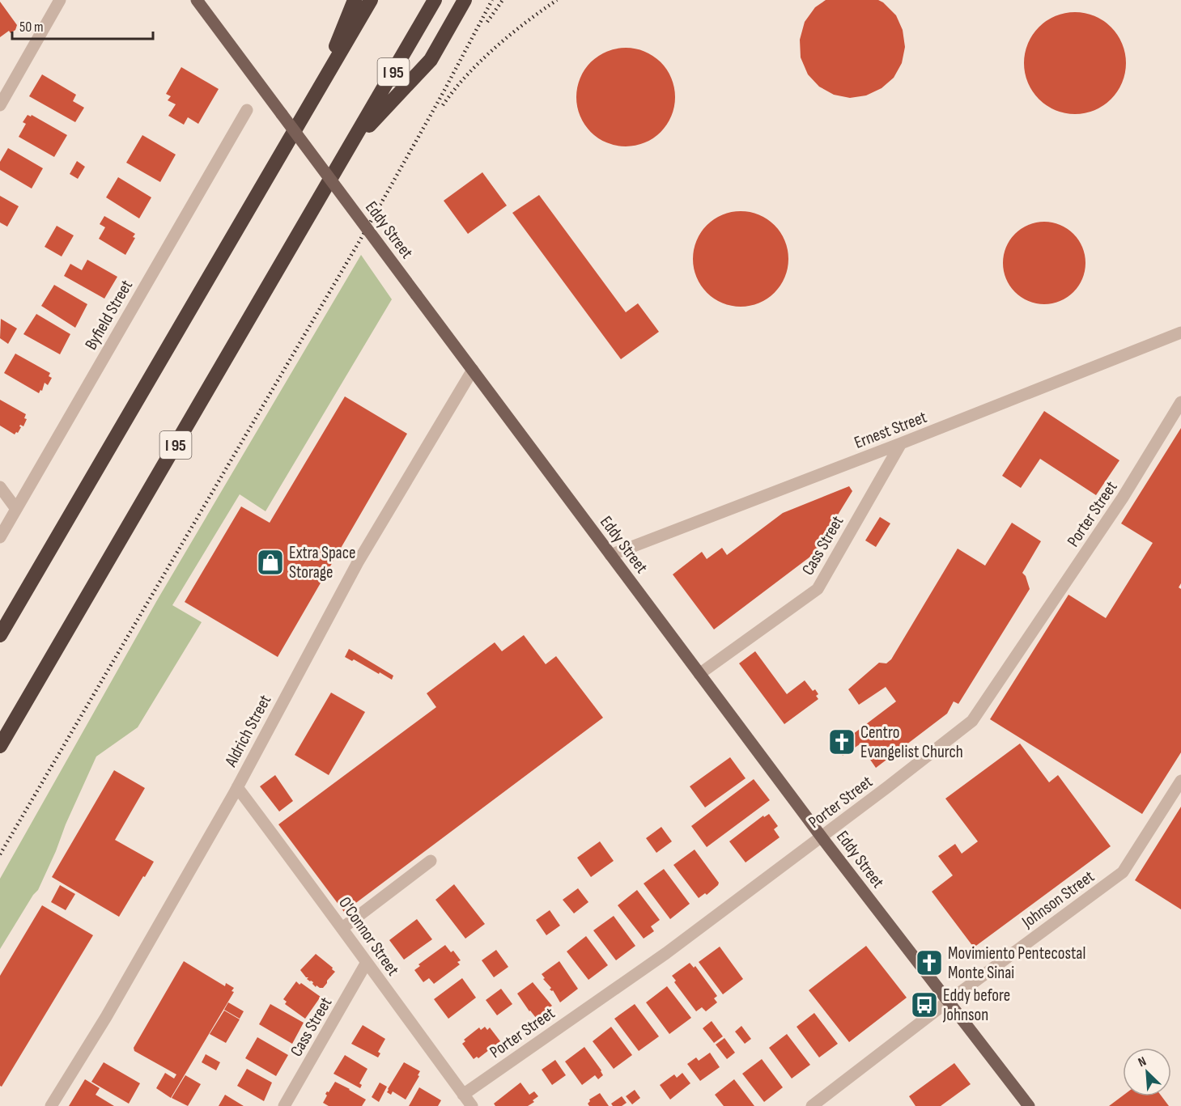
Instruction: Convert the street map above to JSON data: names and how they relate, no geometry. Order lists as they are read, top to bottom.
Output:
{
  "streets": {
    "highway": ["I 95"],
    "main road": ["Eddy Street"],
    "street": [
      "Byfield Street",
      "Ernest Street",
      "Porter Street",
      "Cass Street",
      "Aldrich Street",
      "Johnson Street",
      "O'Connor Street"
    ]
  },
  "crossings": [
    ["Eddy Street", "Ernest Street"],
    ["Eddy Street", "Porter Street"],
    ["Eddy Street", "Cass Street"],
    ["Eddy Street", "Aldrich Street"],
    ["Eddy Street", "Johnson Street"],
    ["Ernest Street", "Cass Street"],
    ["Porter Street", "O'Connor Street"],
    ["Cass Street", "O'Connor Street"],
    ["Aldrich Street", "O'Connor Street"]
  ],
  "places": {
    "shop": ["Extra Space Storage"],
    "church": ["Centro Evangelist Church", "Movimiento Pentecostal Monte Sinai"],
    "bus stop": ["Eddy before Johnson"]
  },
  "scale_bar": "50 m",
  "north": "top left"
}
